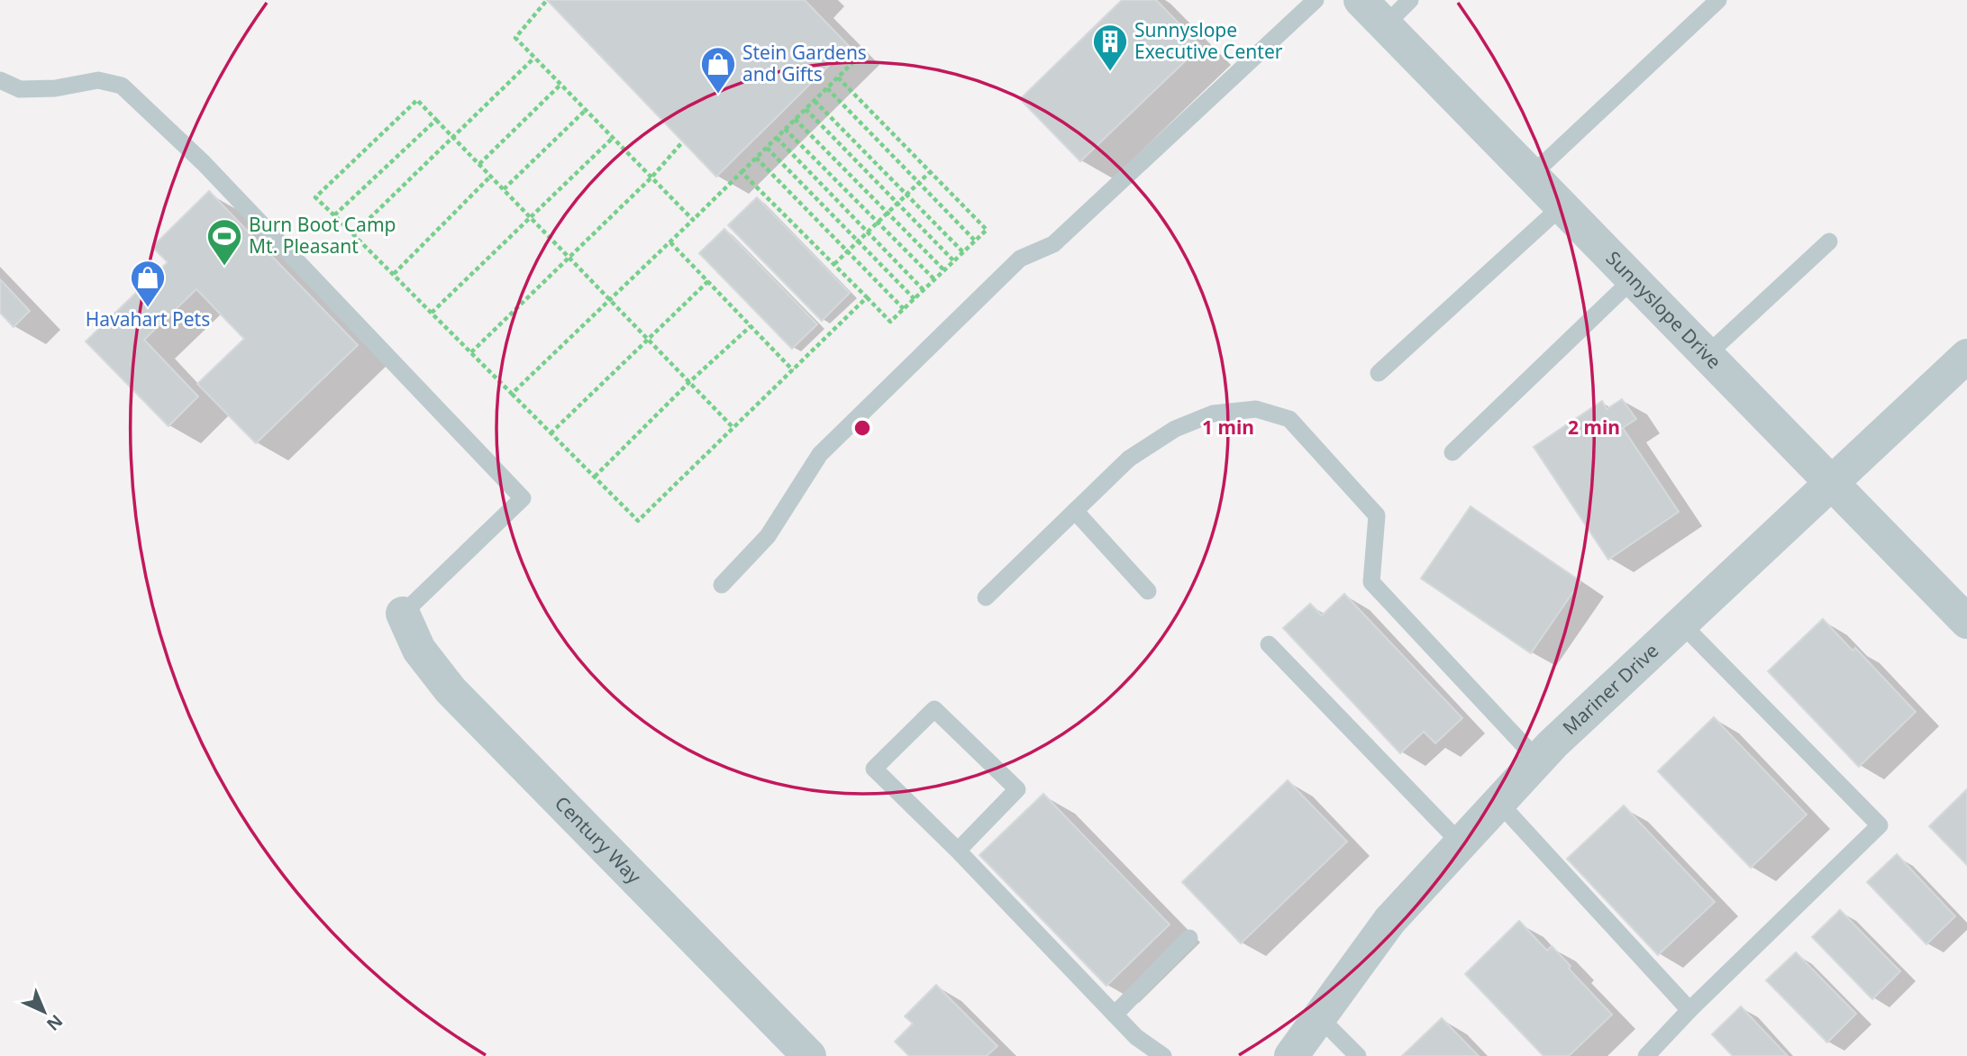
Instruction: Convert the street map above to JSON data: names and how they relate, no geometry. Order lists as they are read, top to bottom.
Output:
{
  "streets": {
    "street": ["Sunnyslope Drive", "Mariner Drive", "Century Way"]
  },
  "crossings": [
    ["Sunnyslope Drive", "Mariner Drive"]
  ],
  "places": {
    "building": ["Sunnyslope Executive Center"],
    "shop": ["Stein Gardens and Gifts", "Havahart Pets"],
    "sports": ["Burn Boot Camp Mt. Pleasant"]
  },
  "north": "bottom right",
  "rings": ["1 min", "2 min"]
}
